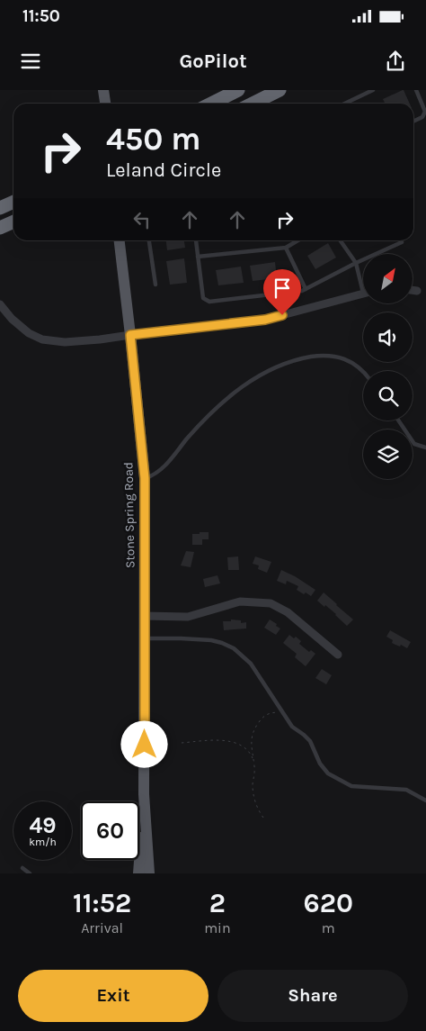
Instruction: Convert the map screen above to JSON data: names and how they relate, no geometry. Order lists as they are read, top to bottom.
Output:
{
  "streets": {
    "main road": ["Stone Spring Road"]
  },
  "north": "top right",
  "page": {
    "status": "11:50",
    "header": "GoPilot",
    "turn": ["450 m", "Leland Circle"],
    "speed": "49 km/h",
    "limit": "60",
    "eta": [
      "11:52",
      "Arrival",
      "2",
      "min",
      "620",
      "m"
    ],
    "buttons": ["Exit", "Share"]
  }
}
